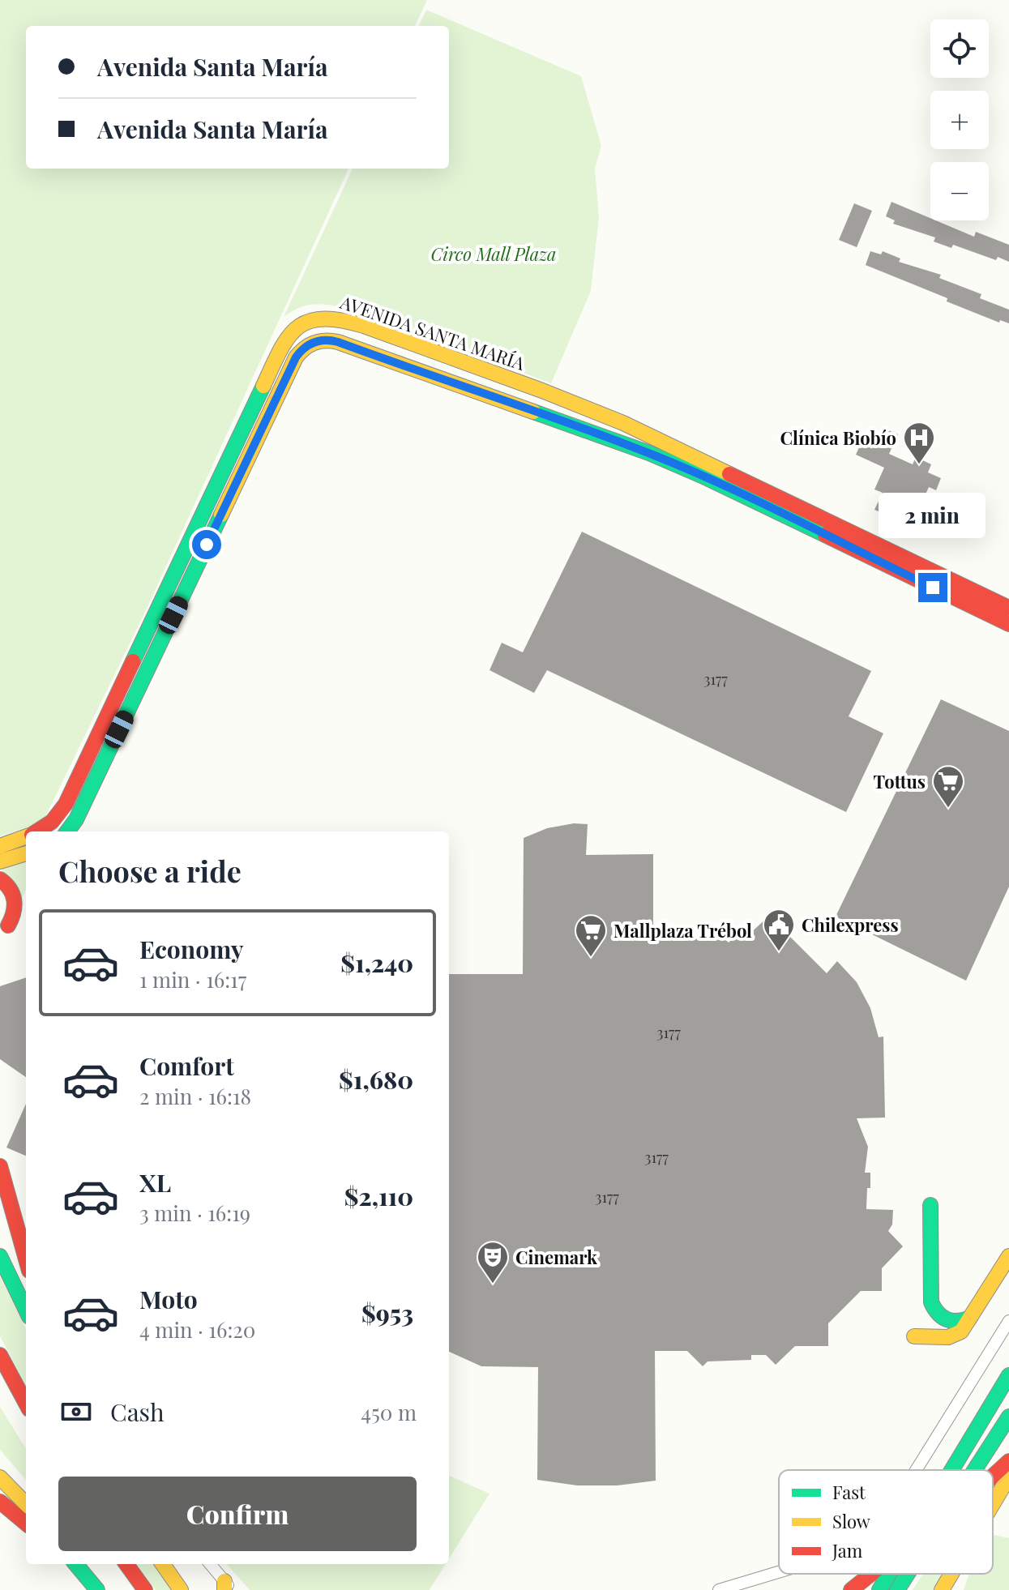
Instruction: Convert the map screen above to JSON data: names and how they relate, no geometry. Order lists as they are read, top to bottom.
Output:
{
  "streets": {
    "main road": ["AVENIDA SANTA MARÍA"]
  },
  "parks": ["Circo Mall Plaza"],
  "places": {
    "hospital": ["Clínica Biobío"],
    "supermarket": ["Tottus", "Mallplaza Trébol"],
    "public building": ["Chilexpress"],
    "theatre": ["Cinemark"]
  },
  "house_numbers": [
    "3177",
    "3177",
    "3177",
    "3177"
  ],
  "legend": ["Fast", "Slow", "Jam"],
  "page": {
    "map_buttons": ["+", "−"],
    "banner": ["Avenida Santa María", "Avenida Santa María"],
    "bubble": "2 min",
    "heading": "Choose a ride",
    "list": [
      {
        "name": "Economy",
        "note": "1 min · 16:17",
        "value": "$1,240"
      },
      {
        "name": "Comfort",
        "note": "2 min · 16:18",
        "value": "$1,680"
      },
      {
        "name": "XL",
        "note": "3 min · 16:19",
        "value": "$2,110"
      },
      {
        "name": "Moto",
        "note": "4 min · 16:20",
        "value": "$953"
      }
    ],
    "pay": ["Cash", "450 m"],
    "buttons": "Confirm"
  }
}
